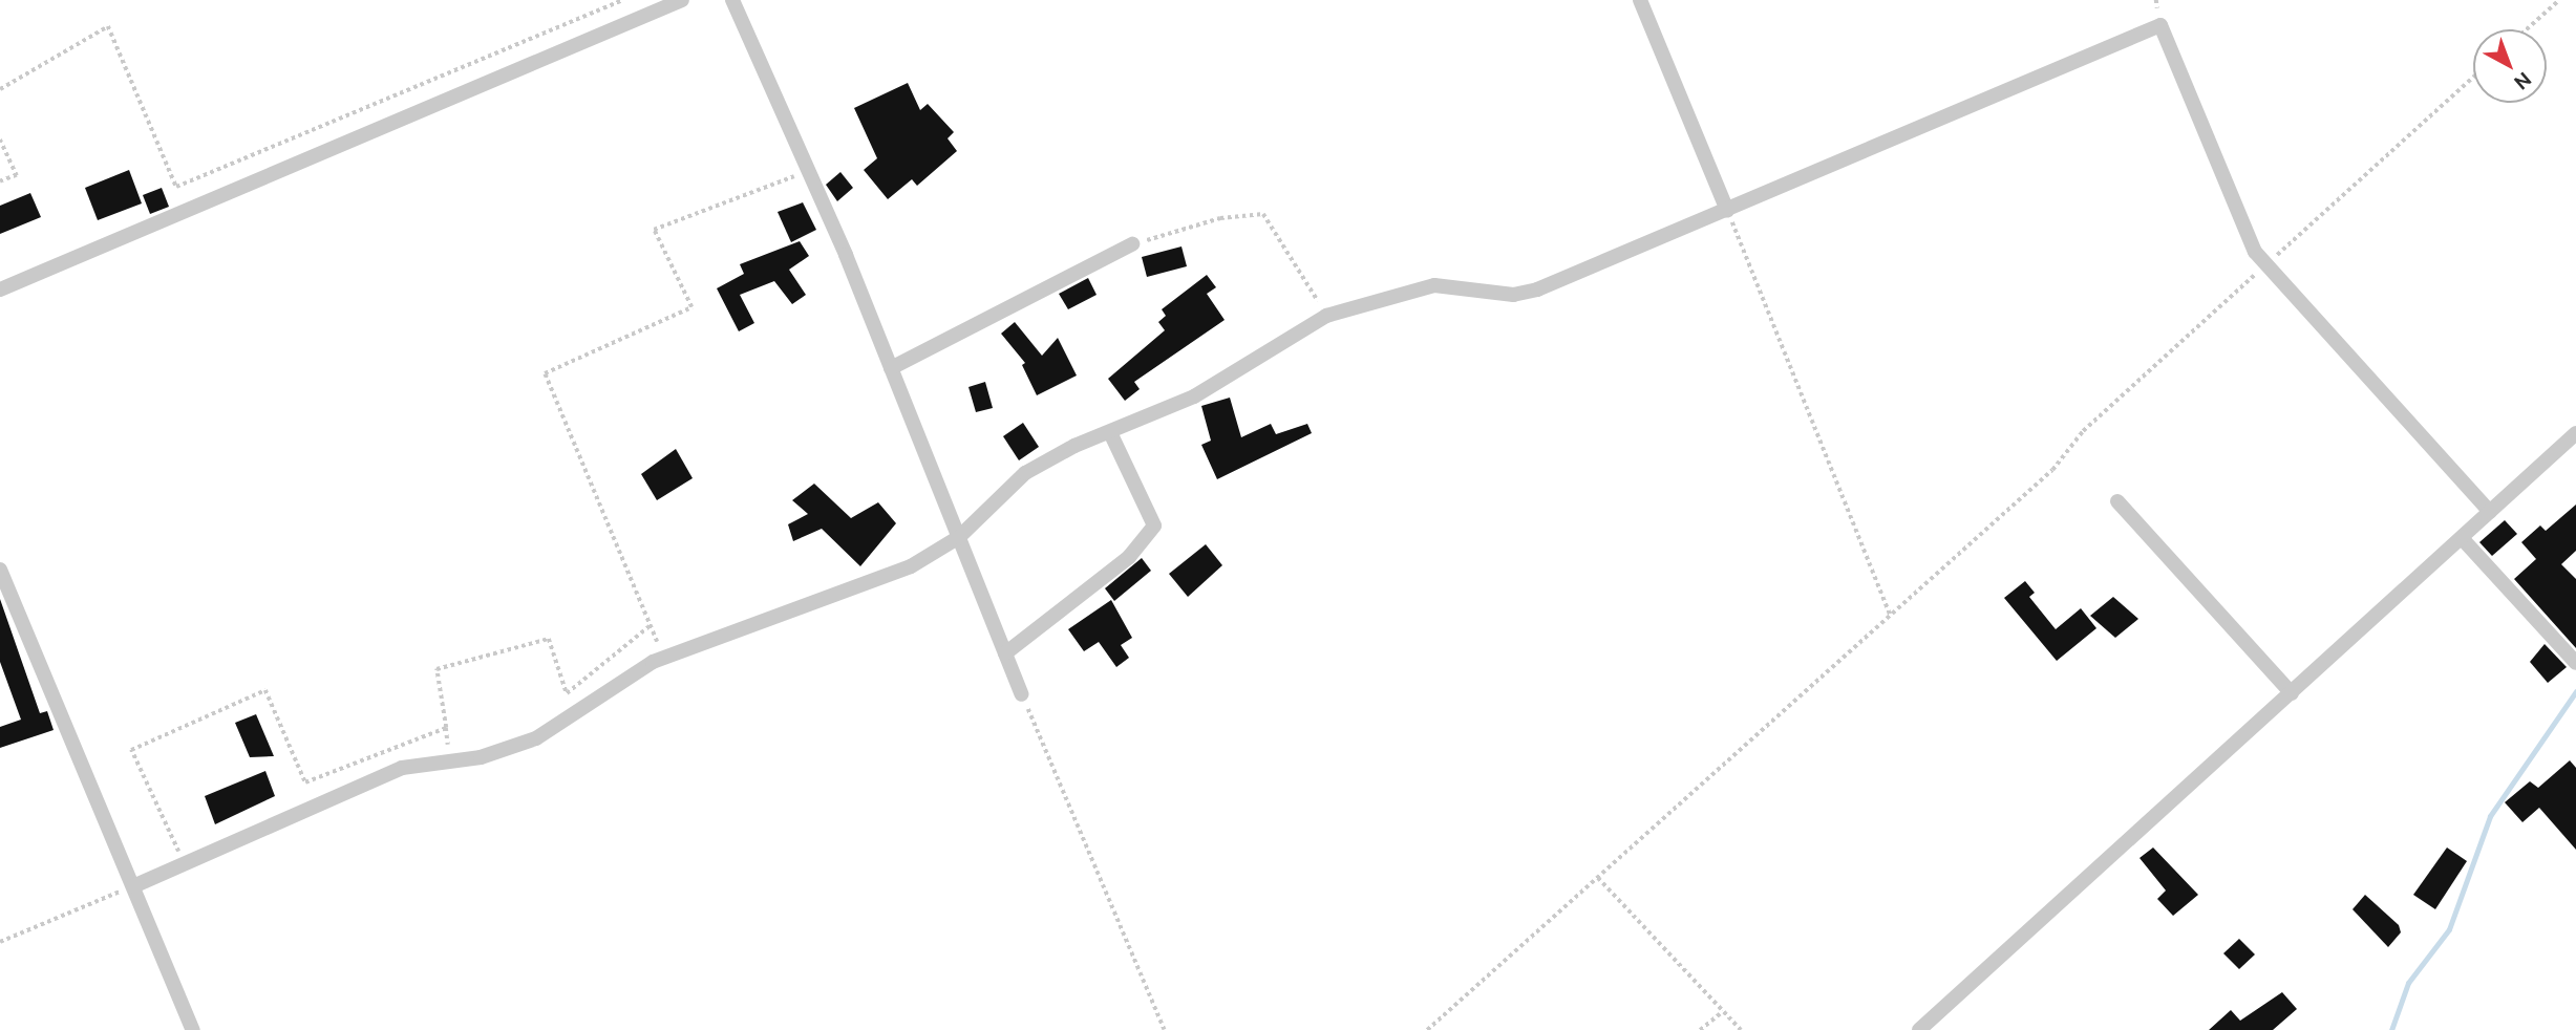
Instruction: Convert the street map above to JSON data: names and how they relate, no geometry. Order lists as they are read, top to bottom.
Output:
{
  "north": "bottom right"
}
